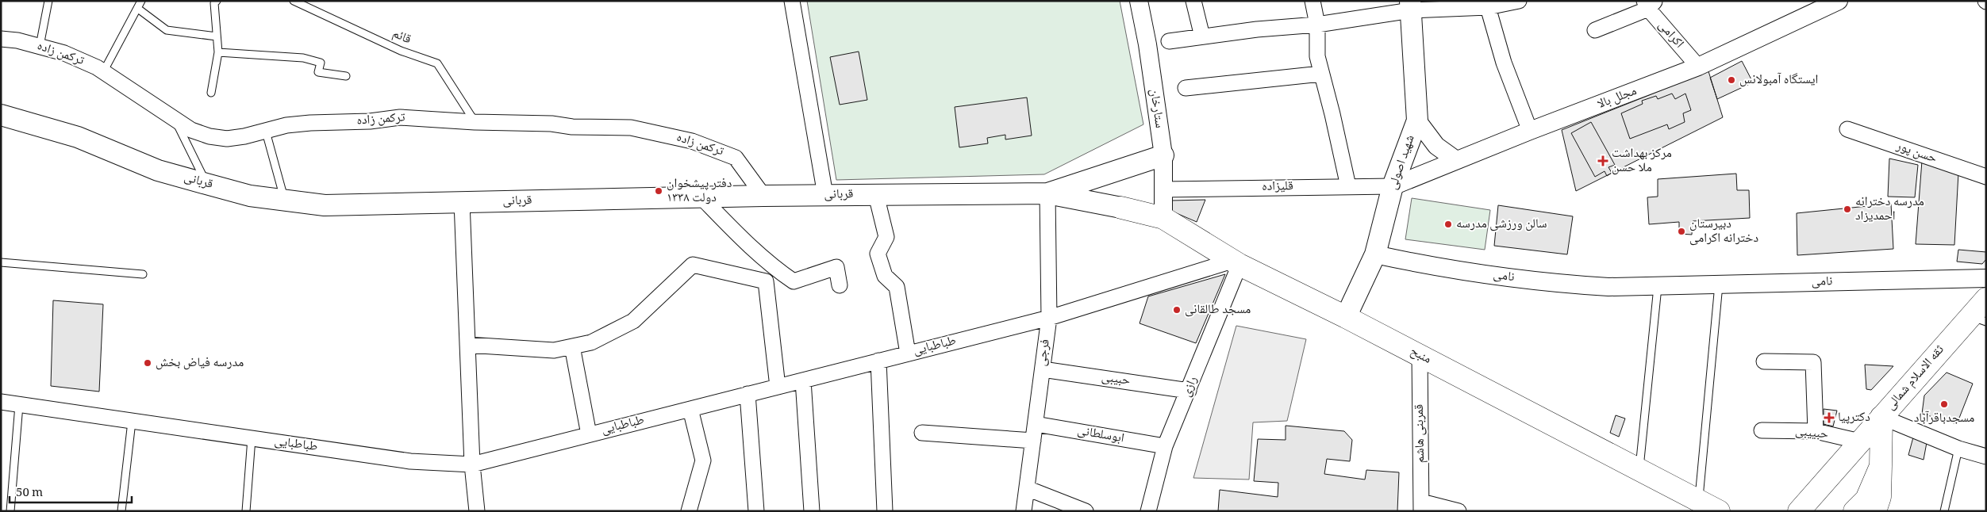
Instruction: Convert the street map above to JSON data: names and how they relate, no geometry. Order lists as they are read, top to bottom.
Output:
{
  "streets": {
    "main road": [
      "شهید اصولی",
      "قربانی",
      "منبح",
      "ثقه الاسلام شمالی"
    ],
    "street": [
      "اکرامی",
      "ترکمن زاده",
      "مجلل بالا",
      "ستارخان",
      "حسن پور",
      "قلیزاده",
      "نامی",
      "طباطبایی",
      "فرجی",
      "حبیبی",
      "رازی",
      "قمربنی هاشم",
      "حبییبی",
      "ابوسلطانی"
    ],
    "lane": ["قائم"]
  },
  "crossings": [
    ["اکرامی", "مجلل بالا"],
    ["قائم", "ترکمن زاده"],
    ["ترکمن زاده", "قربانی"],
    ["مجلل بالا", "شهید اصولی"],
    ["مجلل بالا", "قلیزاده"],
    ["ستارخان", "قلیزاده"],
    ["ستارخان", "منبح"],
    ["شهید اصولی", "قلیزاده"],
    ["شهید اصولی", "نامی"],
    ["شهید اصولی", "منبح"],
    ["قربانی", "فرجی"],
    ["طباطبایی", "فرجی"],
    ["طباطبایی", "منبح"],
    ["طباطبایی", "رازی"],
    ["فرجی", "حبیبی"],
    ["فرجی", "ابوسلطانی"],
    ["منبح", "رازی"],
    ["منبح", "قمربنی هاشم"],
    ["ثقه الاسلام شمالی", "حبییبی"],
    ["حبیبی", "رازی"],
    ["رازی", "ابوسلطانی"]
  ],
  "places": {
    "other": [
      "ایستگاه آمبولانس",
      "دفتر پیشخوان دولت ۱۳۳۸",
      "مدرسه دخترانه احمدیزاد",
      "سالن ورزشی مدرسه",
      "دبیرستان دخترانه اکرامی",
      "مسجد طالقانی",
      "مدرسه فیاض بخش",
      "مسجدباقرآباد"
    ],
    "health": ["مرکز بهداشت ملا حسن", "دکترپیا"]
  },
  "scale_bar": "50 m"
}
